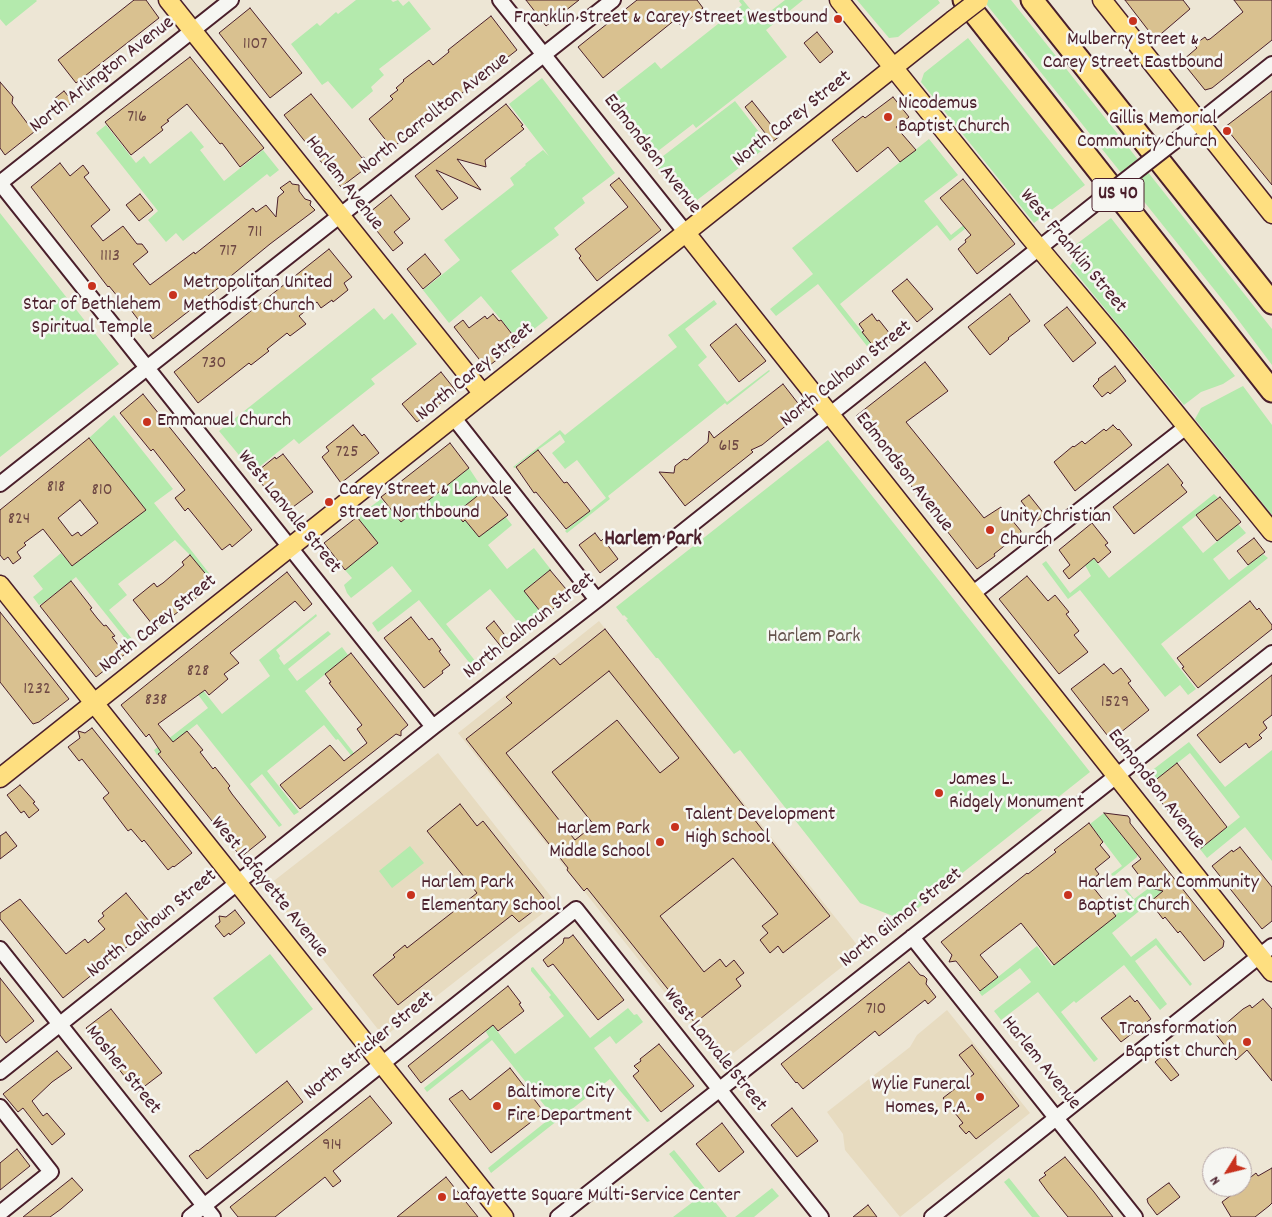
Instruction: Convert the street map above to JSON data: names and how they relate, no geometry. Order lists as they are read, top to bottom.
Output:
{
  "streets": {
    "highway": ["US 40"],
    "main road": [
      "North Carey Street",
      "Edmondson Avenue",
      "Harlem Avenue",
      "West Franklin Street",
      "West Lafayette Avenue"
    ],
    "street": [
      "North Arlington Avenue",
      "North Carrollton Avenue",
      "North Calhoun Street",
      "West Lanvale Street",
      "North Gilmor Street",
      "North Stricker Street",
      "Mosher Street"
    ]
  },
  "crossings": [
    ["North Arlington Avenue", "Harlem Avenue"],
    ["North Arlington Avenue", "West Lanvale Street"],
    ["North Carrollton Avenue", "Edmondson Avenue"],
    ["North Carrollton Avenue", "Harlem Avenue"],
    ["North Carrollton Avenue", "West Lanvale Street"],
    ["North Carey Street", "Edmondson Avenue"],
    ["North Carey Street", "Harlem Avenue"],
    ["North Carey Street", "West Franklin Street"],
    ["North Carey Street", "West Lanvale Street"],
    ["North Carey Street", "West Lafayette Avenue"],
    ["Edmondson Avenue", "North Calhoun Street"],
    ["Edmondson Avenue", "North Gilmor Street"],
    ["Harlem Avenue", "North Gilmor Street"],
    ["West Franklin Street", "North Calhoun Street"],
    ["North Calhoun Street", "West Lanvale Street"],
    ["North Calhoun Street", "West Lafayette Avenue"],
    ["North Calhoun Street", "Mosher Street"],
    ["West Lanvale Street", "North Gilmor Street"],
    ["West Lanvale Street", "North Stricker Street"],
    ["West Lafayette Avenue", "North Stricker Street"],
    ["North Stricker Street", "Mosher Street"]
  ],
  "districts": ["Harlem Park"],
  "parks": ["Harlem Park"],
  "places": [
    "Franklin Street & Carey Street Westbound",
    "Mulberry Street & Carey Street Eastbound",
    "Nicodemus Baptist Church",
    "Gillis Memorial Community Church",
    "Star of Bethlehem Spiritual Temple",
    "Metropolitan United Methodist Church",
    "Emmanuel Church",
    "Carey Street & Lanvale Street Northbound",
    "Unity Christian Church",
    "James L. Ridgely Monument",
    "Talent Development High School",
    "Harlem Park Middle School",
    "Harlem Park Elementary School",
    "Harlem Park Community Baptist Church",
    "Transformation Baptist Church",
    "Wylie Funeral Homes, P.A.",
    "Baltimore City Fire Department",
    "Lafayette Square Multi-Service Center"
  ],
  "house_numbers": [
    "1107",
    "716",
    "711",
    "717",
    "1113",
    "730",
    "615",
    "725",
    "818",
    "810",
    "824",
    "828",
    "1232",
    "838",
    "1529",
    "710",
    "914"
  ],
  "north": "bottom left"
}
